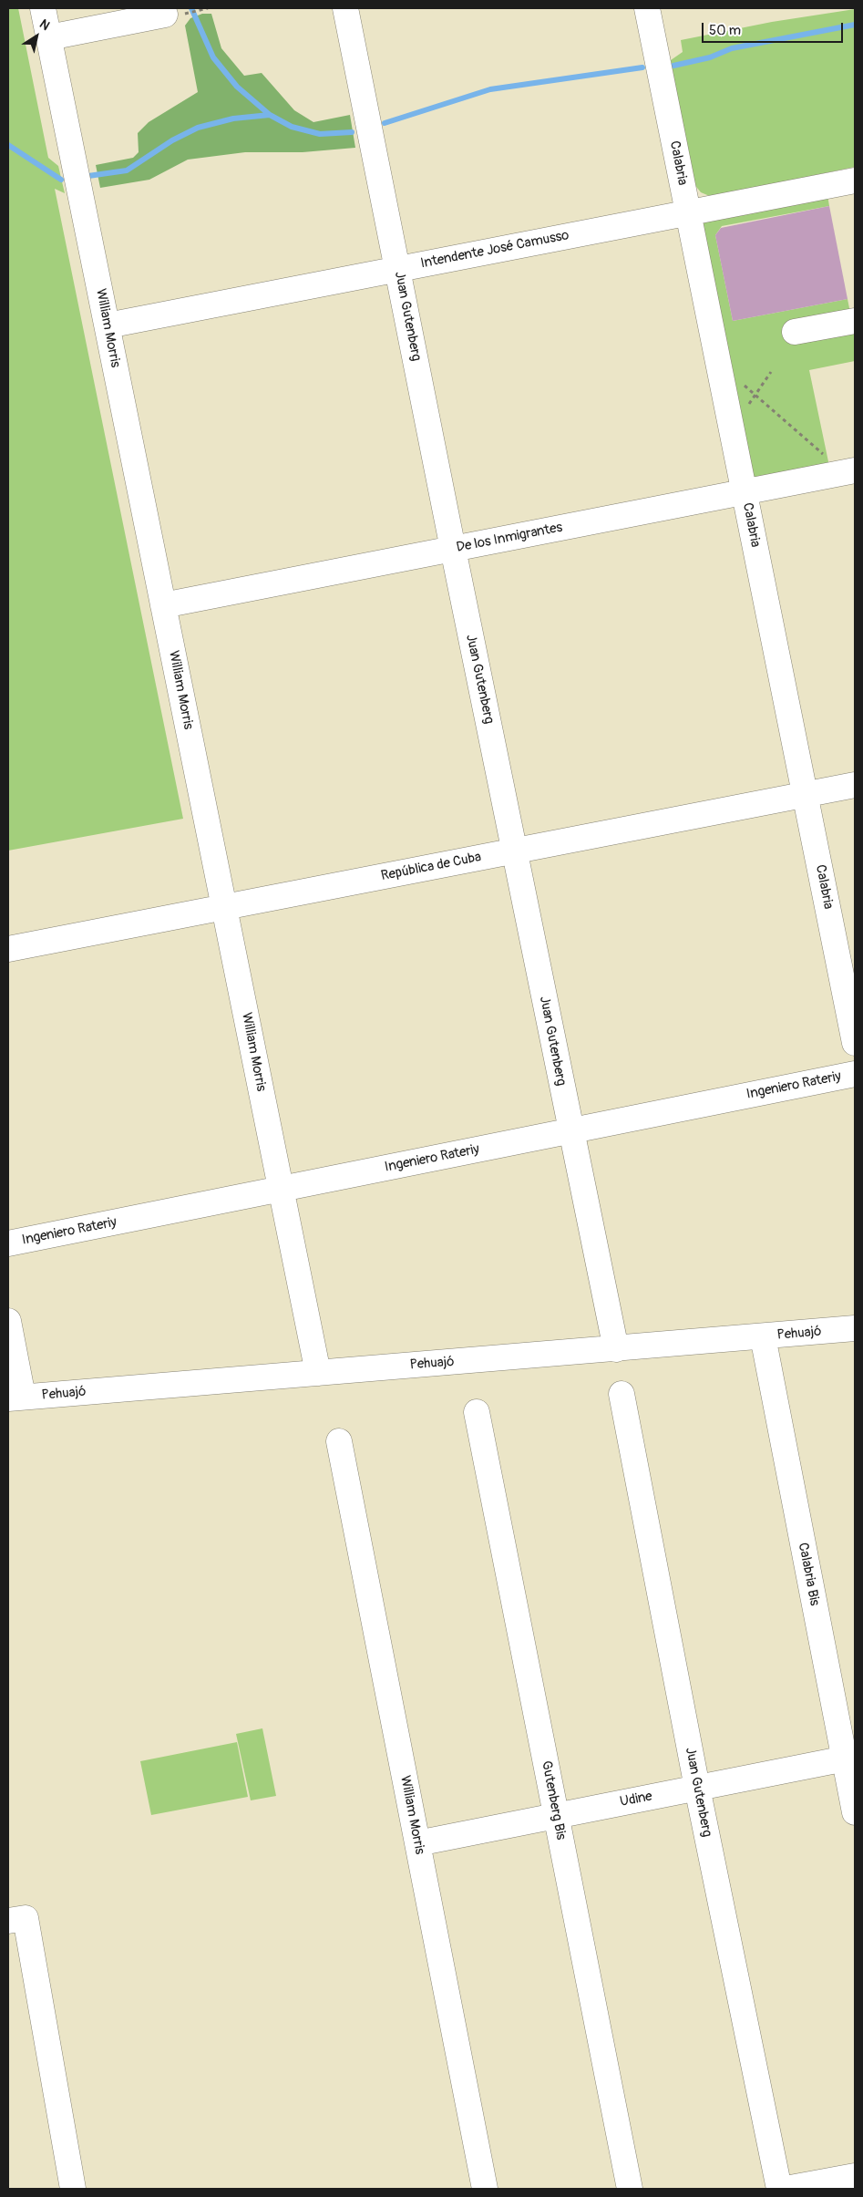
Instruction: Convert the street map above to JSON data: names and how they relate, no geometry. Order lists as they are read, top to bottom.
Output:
{
  "streets": {
    "street": [
      "Calabria",
      "Intendente José Camusso",
      "Juan Gutenberg",
      "William Morris",
      "De los Inmigrantes",
      "República de Cuba",
      "Ingeniero Rateriy",
      "Pehuajó",
      "Calabria Bis",
      "Udine",
      "Gutenberg Bis"
    ]
  },
  "crossings": [
    ["Calabria", "Intendente José Camusso"],
    ["Calabria", "De los Inmigrantes"],
    ["Calabria", "República de Cuba"],
    ["Intendente José Camusso", "Juan Gutenberg"],
    ["Intendente José Camusso", "William Morris"],
    ["Juan Gutenberg", "De los Inmigrantes"],
    ["Juan Gutenberg", "República de Cuba"],
    ["Juan Gutenberg", "Ingeniero Rateriy"],
    ["Juan Gutenberg", "Pehuajó"],
    ["Juan Gutenberg", "Udine"],
    ["William Morris", "De los Inmigrantes"],
    ["William Morris", "República de Cuba"],
    ["William Morris", "Ingeniero Rateriy"],
    ["William Morris", "Pehuajó"],
    ["William Morris", "Udine"],
    ["Pehuajó", "Calabria Bis"],
    ["Calabria Bis", "Udine"],
    ["Udine", "Gutenberg Bis"]
  ],
  "scale_bar": "50 m",
  "north": "top right"
}
